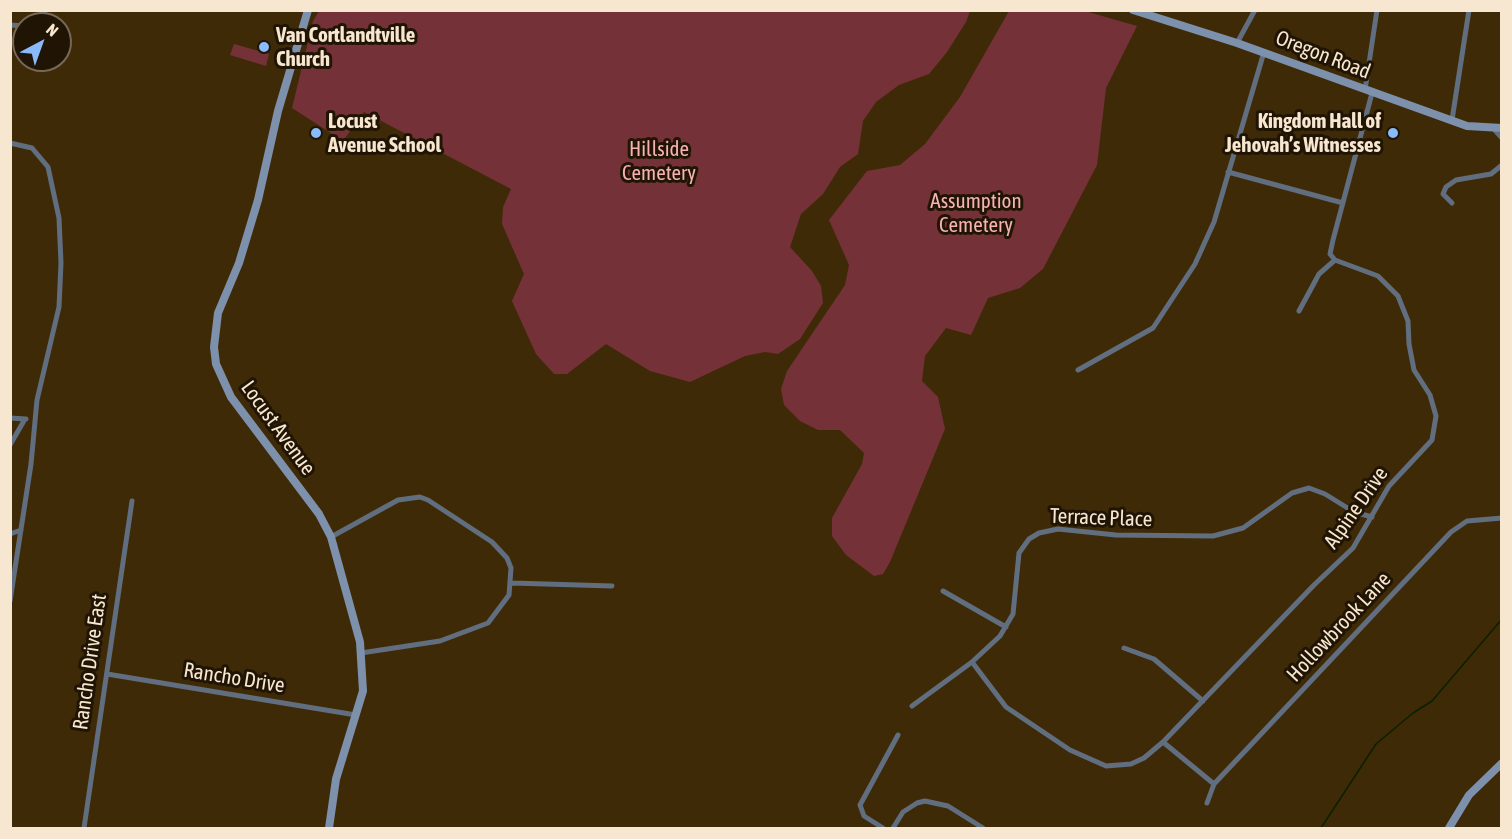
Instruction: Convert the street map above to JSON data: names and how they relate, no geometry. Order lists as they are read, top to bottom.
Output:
{
  "streets": {
    "street": [
      "Oregon Road",
      "Locust Avenue",
      "Alpine Drive",
      "Terrace Place",
      "Hollowbrook Lane",
      "Rancho Drive East",
      "Rancho Drive"
    ]
  },
  "crossings": [
    ["Locust Avenue", "Rancho Drive"],
    ["Alpine Drive", "Terrace Place"],
    ["Rancho Drive East", "Rancho Drive"]
  ],
  "parks": ["Hillside Cemetery", "Assumption Cemetery"],
  "places": ["Van Cortlandtville Church", "Locust Avenue School", "Kingdom Hall of Jehovah’s Witnesses"],
  "north": "top right"
}
